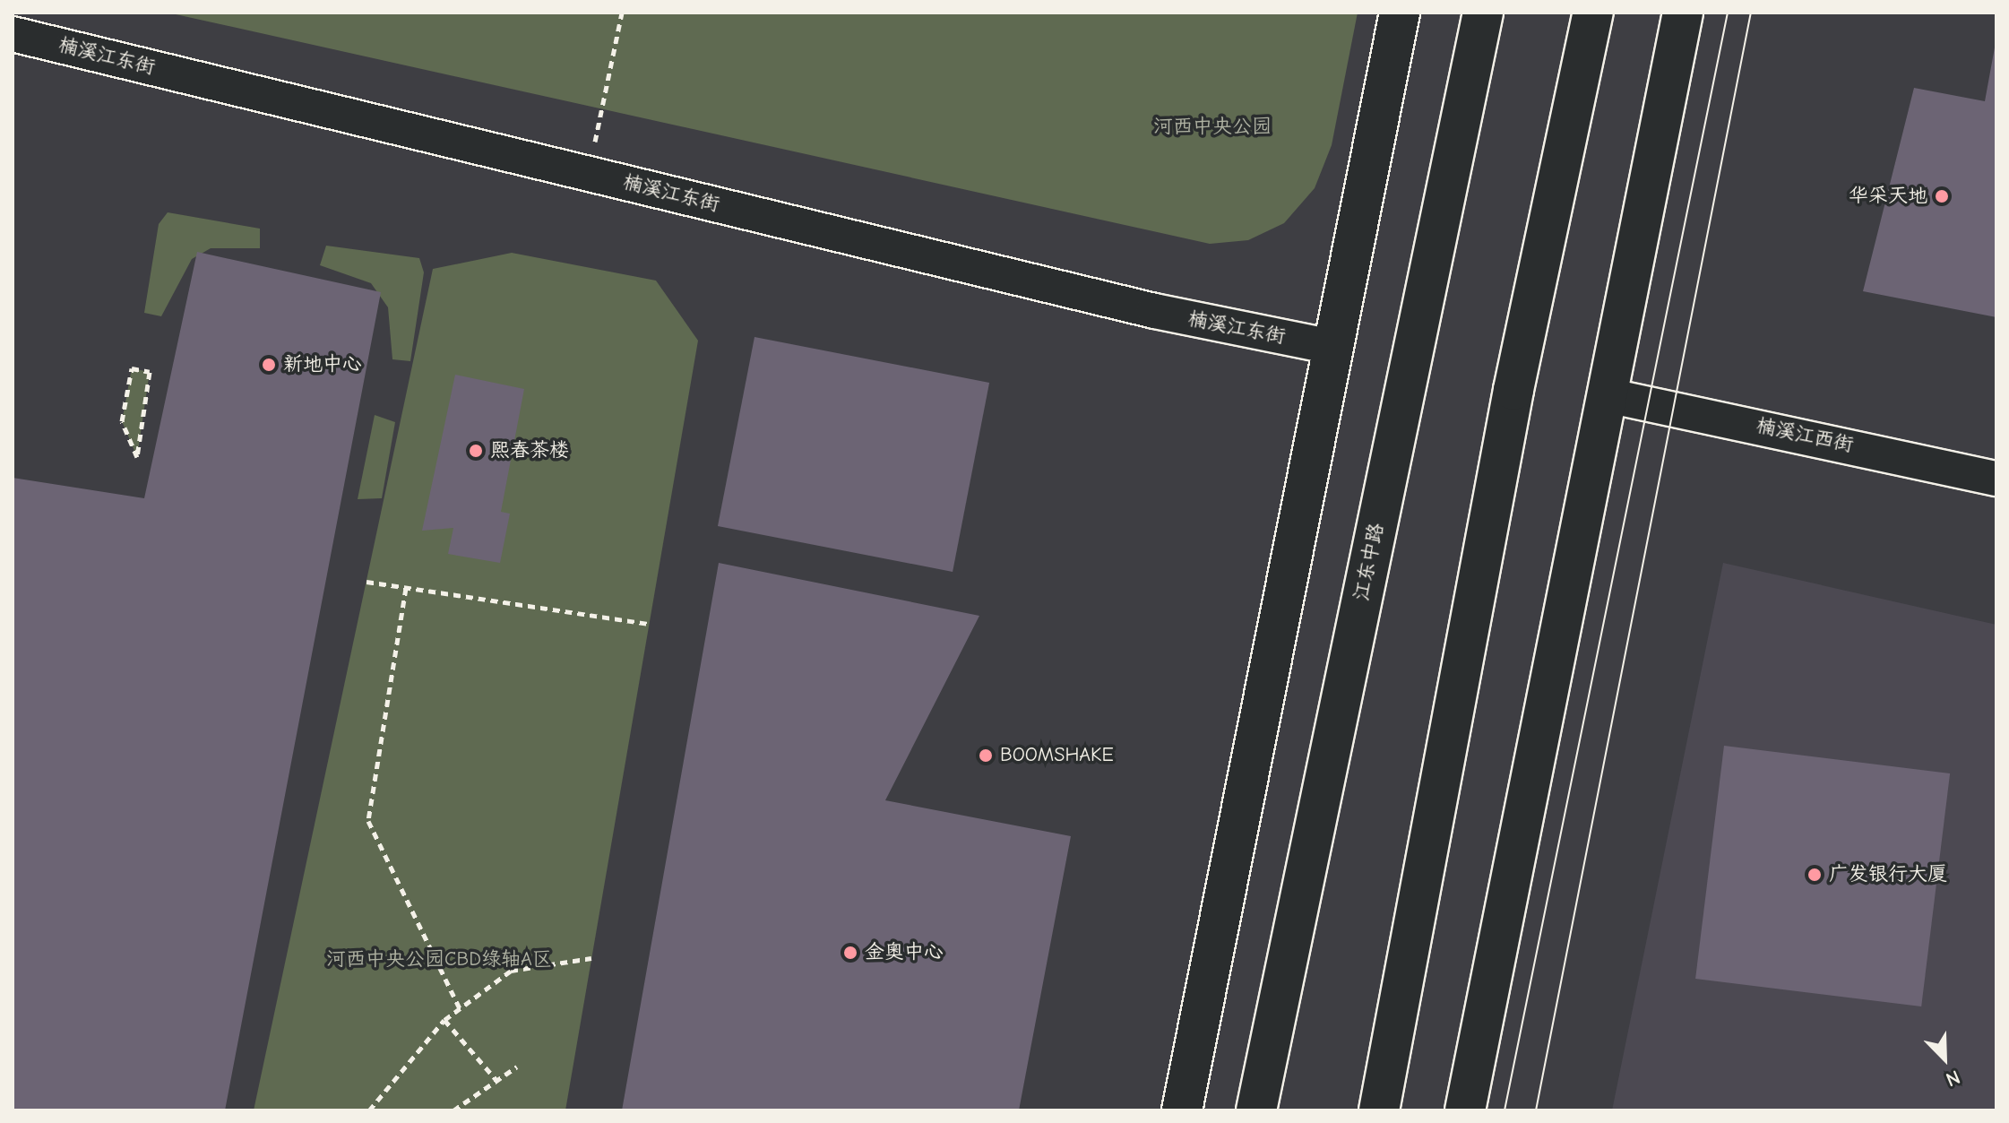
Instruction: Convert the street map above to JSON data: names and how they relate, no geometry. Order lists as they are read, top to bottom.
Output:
{
  "streets": {
    "street": ["楠溪江东街", "楠溪江西街", "江东中路"]
  },
  "parks": ["河西中央公园", "河西中央公园CBD绿轴A区"],
  "places": [
    "华采天地",
    "新地中心",
    "熙春茶楼",
    "BOOMSHAKE",
    "广发银行大厦",
    "金奥中心"
  ],
  "north": "bottom right"
}
